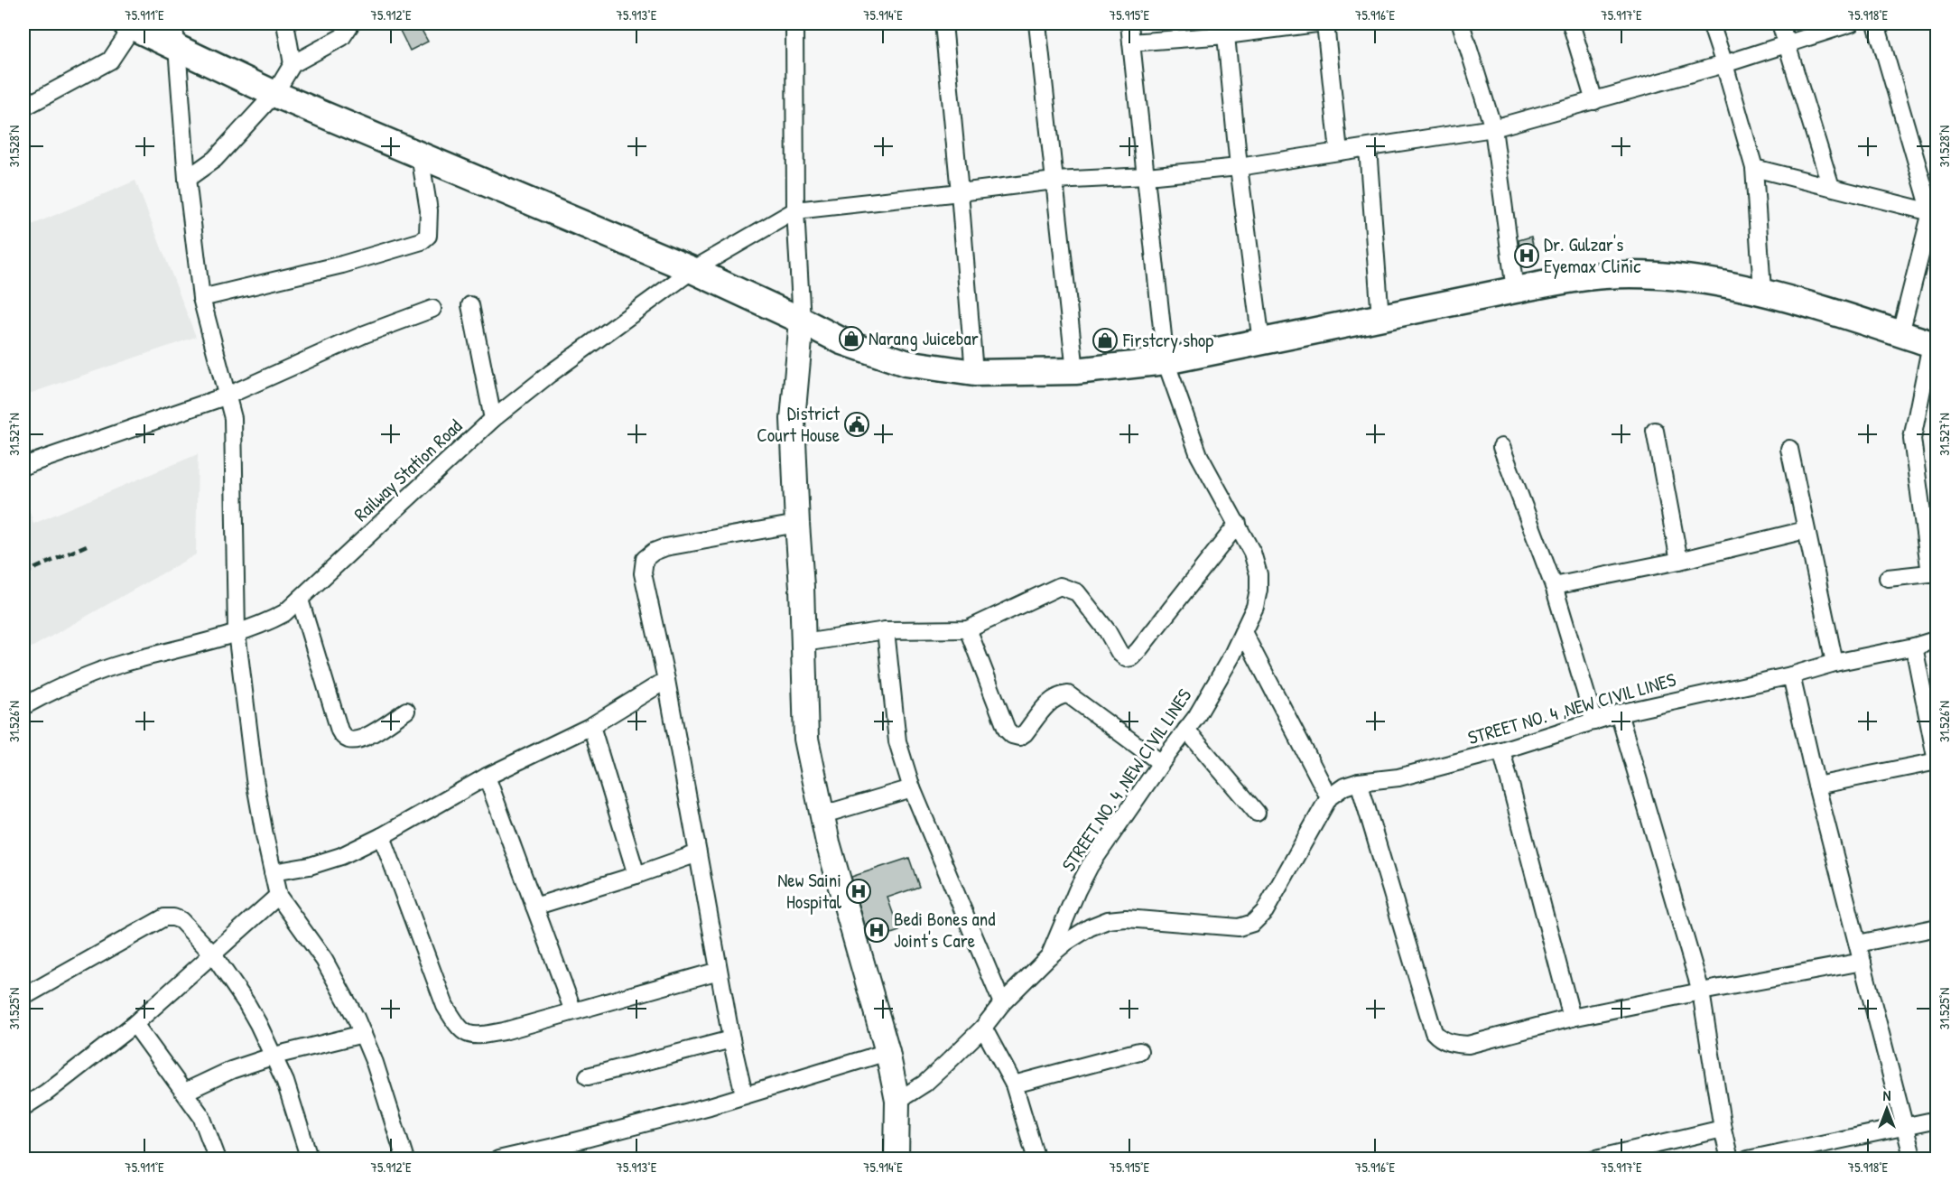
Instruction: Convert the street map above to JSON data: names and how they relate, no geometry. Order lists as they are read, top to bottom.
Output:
{
  "streets": {
    "street": ["Railway Station Road", "STREET NO. 4 ,NEW CIVIL LINES"]
  },
  "places": {
    "hospital": ["Dr. Gulzar's Eyemax Clinic", "New Saini Hospital", "Bedi Bones and Joint's Care"],
    "shop": ["Narang Juicebar", "Firstcry shop"],
    "public building": ["District Court House"]
  },
  "north": "top",
  "coordinates": [
    "75.911°E",
    "75.912°E",
    "75.913°E",
    "75.914°E",
    "75.915°E",
    "75.916°E",
    "75.917°E",
    "75.918°E",
    "31.528°N",
    "31.527°N",
    "31.526°N",
    "31.525°N"
  ]
}
